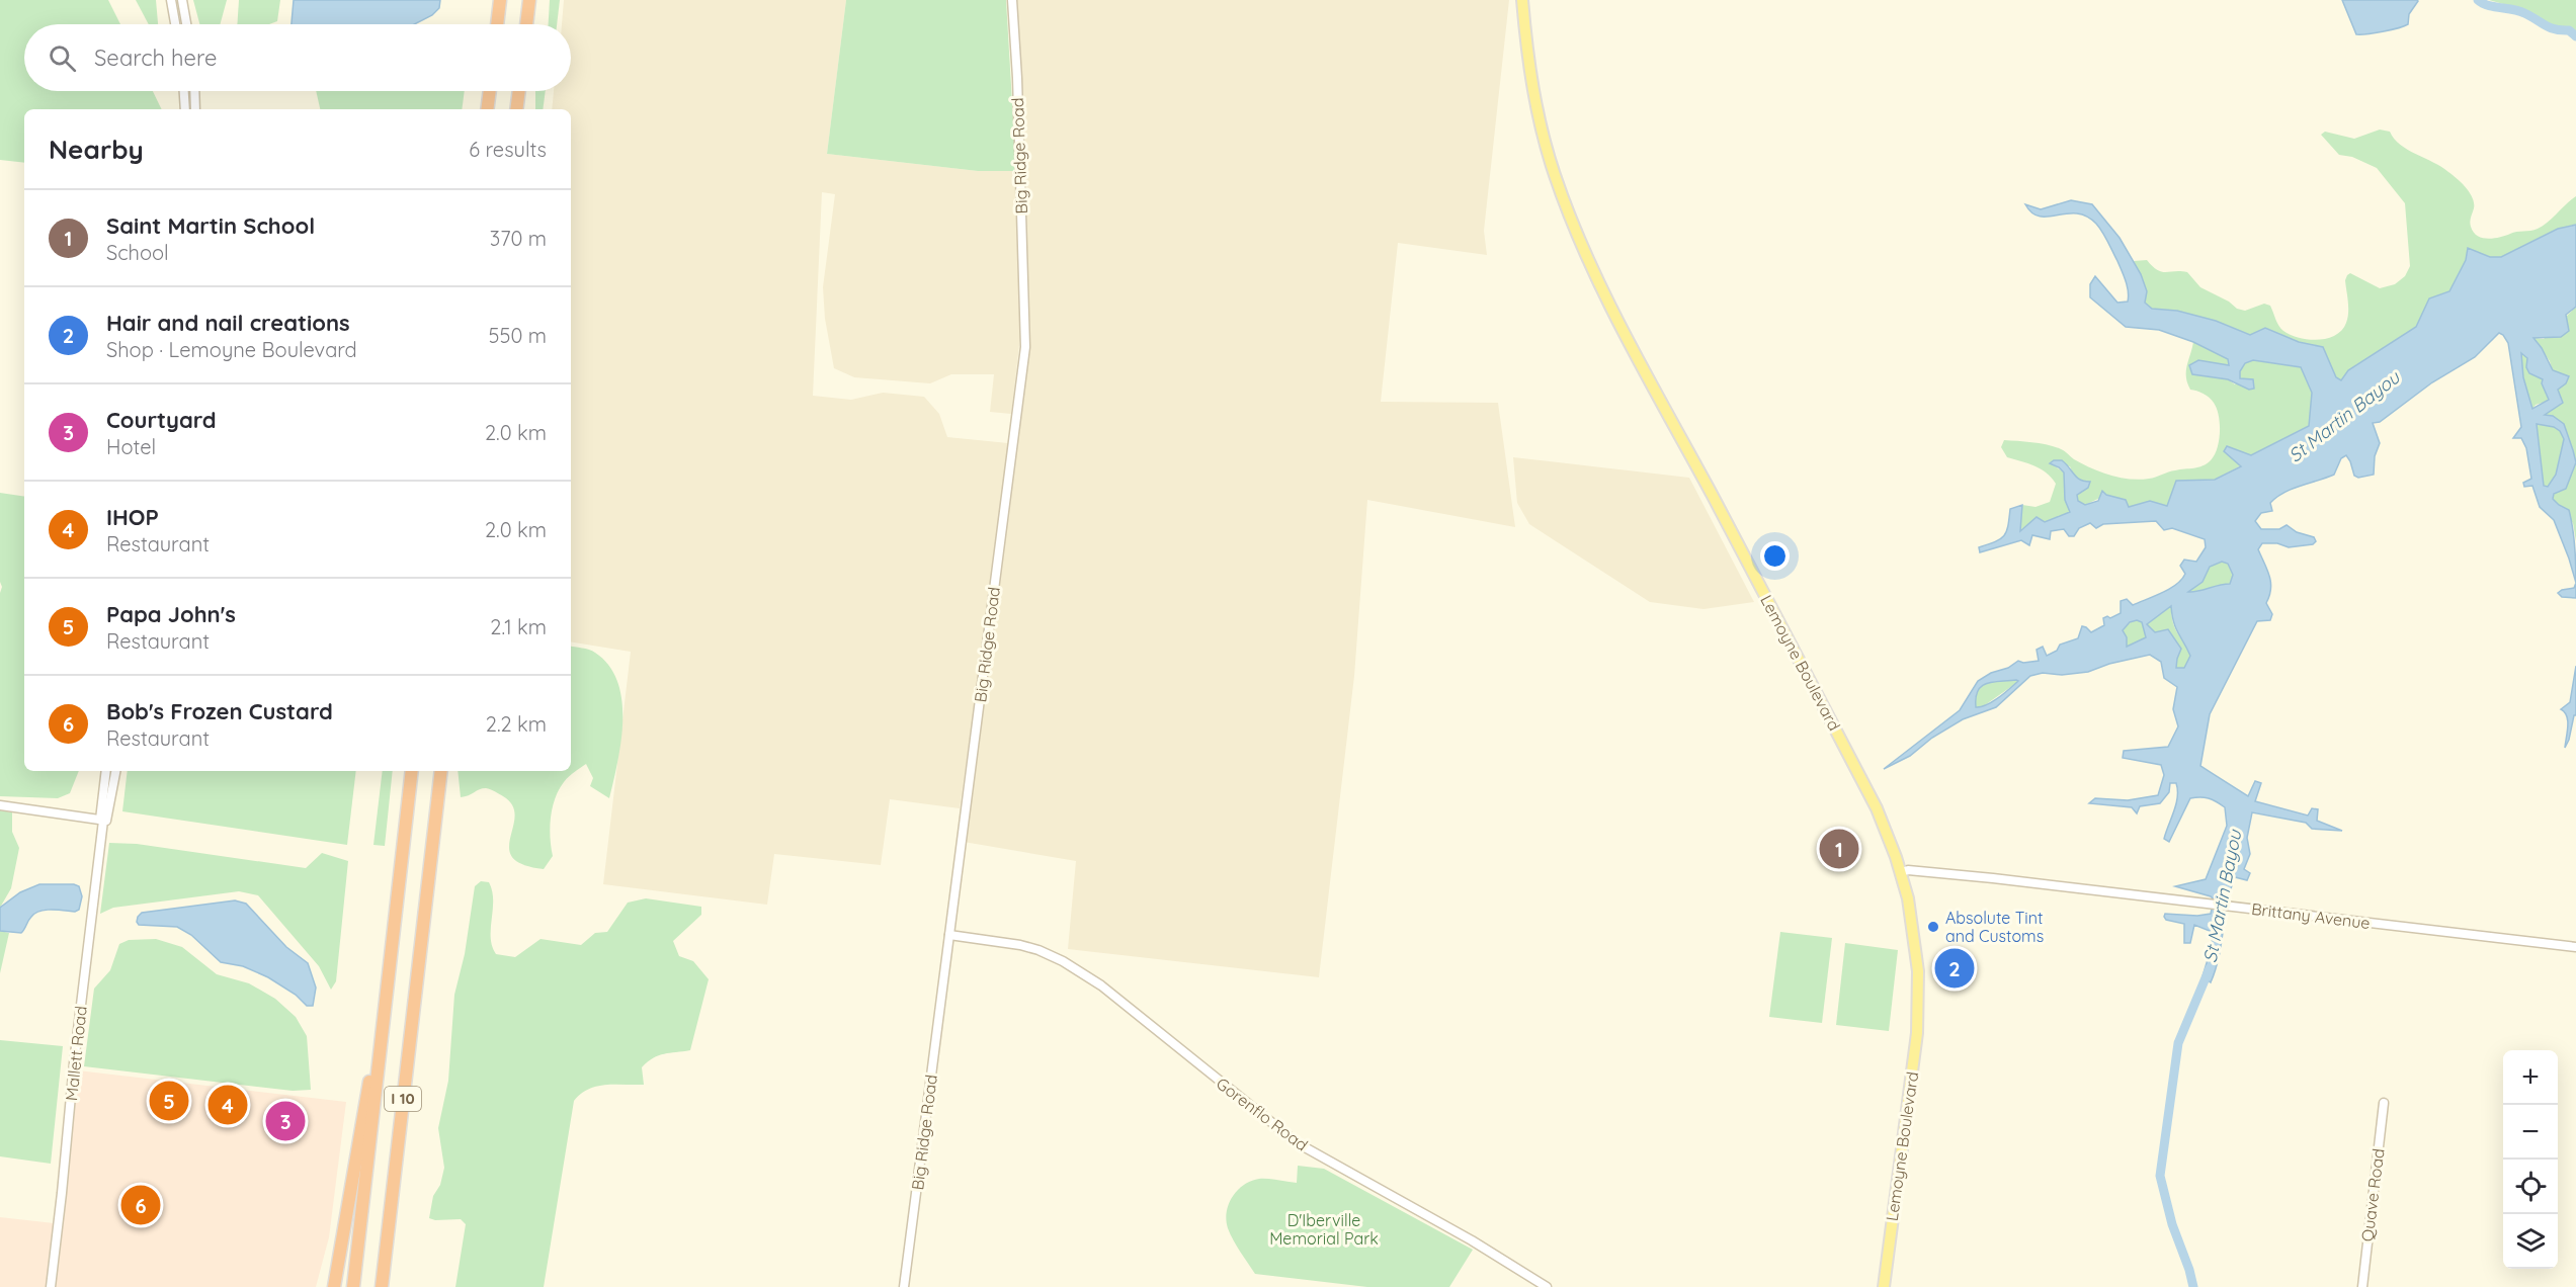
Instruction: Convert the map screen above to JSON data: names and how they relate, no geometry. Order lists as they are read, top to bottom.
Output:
{
  "streets": {
    "highway": ["I 10"],
    "main road": ["Lemoyne Boulevard"],
    "street": [
      "Big Ridge Road",
      "Brittany Avenue",
      "Mallett Road",
      "Gorenflo Road",
      "Quave Road"
    ]
  },
  "crossings": [
    ["Big Ridge Road", "Gorenflo Road"],
    ["Lemoyne Boulevard", "Brittany Avenue"]
  ],
  "water": ["St Martin Bayou"],
  "parks": ["D'Iberville Memorial Park"],
  "places": ["Absolute Tint and Customs"],
  "page": {
    "search": "Search here",
    "heading": ["Nearby", "6 results"],
    "list": [
      {
        "mark": "1",
        "name": "Saint Martin School",
        "note": "School",
        "value": "370 m"
      },
      {
        "mark": "2",
        "name": "Hair and nail creations",
        "note": "Shop · Lemoyne Boulevard",
        "value": "550 m"
      },
      {
        "mark": "3",
        "name": "Courtyard",
        "note": "Hotel",
        "value": "2.0 km"
      },
      {
        "mark": "4",
        "name": "IHOP",
        "note": "Restaurant",
        "value": "2.0 km"
      },
      {
        "mark": "5",
        "name": "Papa John's",
        "note": "Restaurant",
        "value": "2.1 km"
      },
      {
        "mark": "6",
        "name": "Bob's Frozen Custard",
        "note": "Restaurant",
        "value": "2.2 km"
      }
    ],
    "pins": [
      "1",
      "2",
      "5",
      "4",
      "3",
      "6"
    ],
    "map_buttons": ["+", "−"]
  }
}
